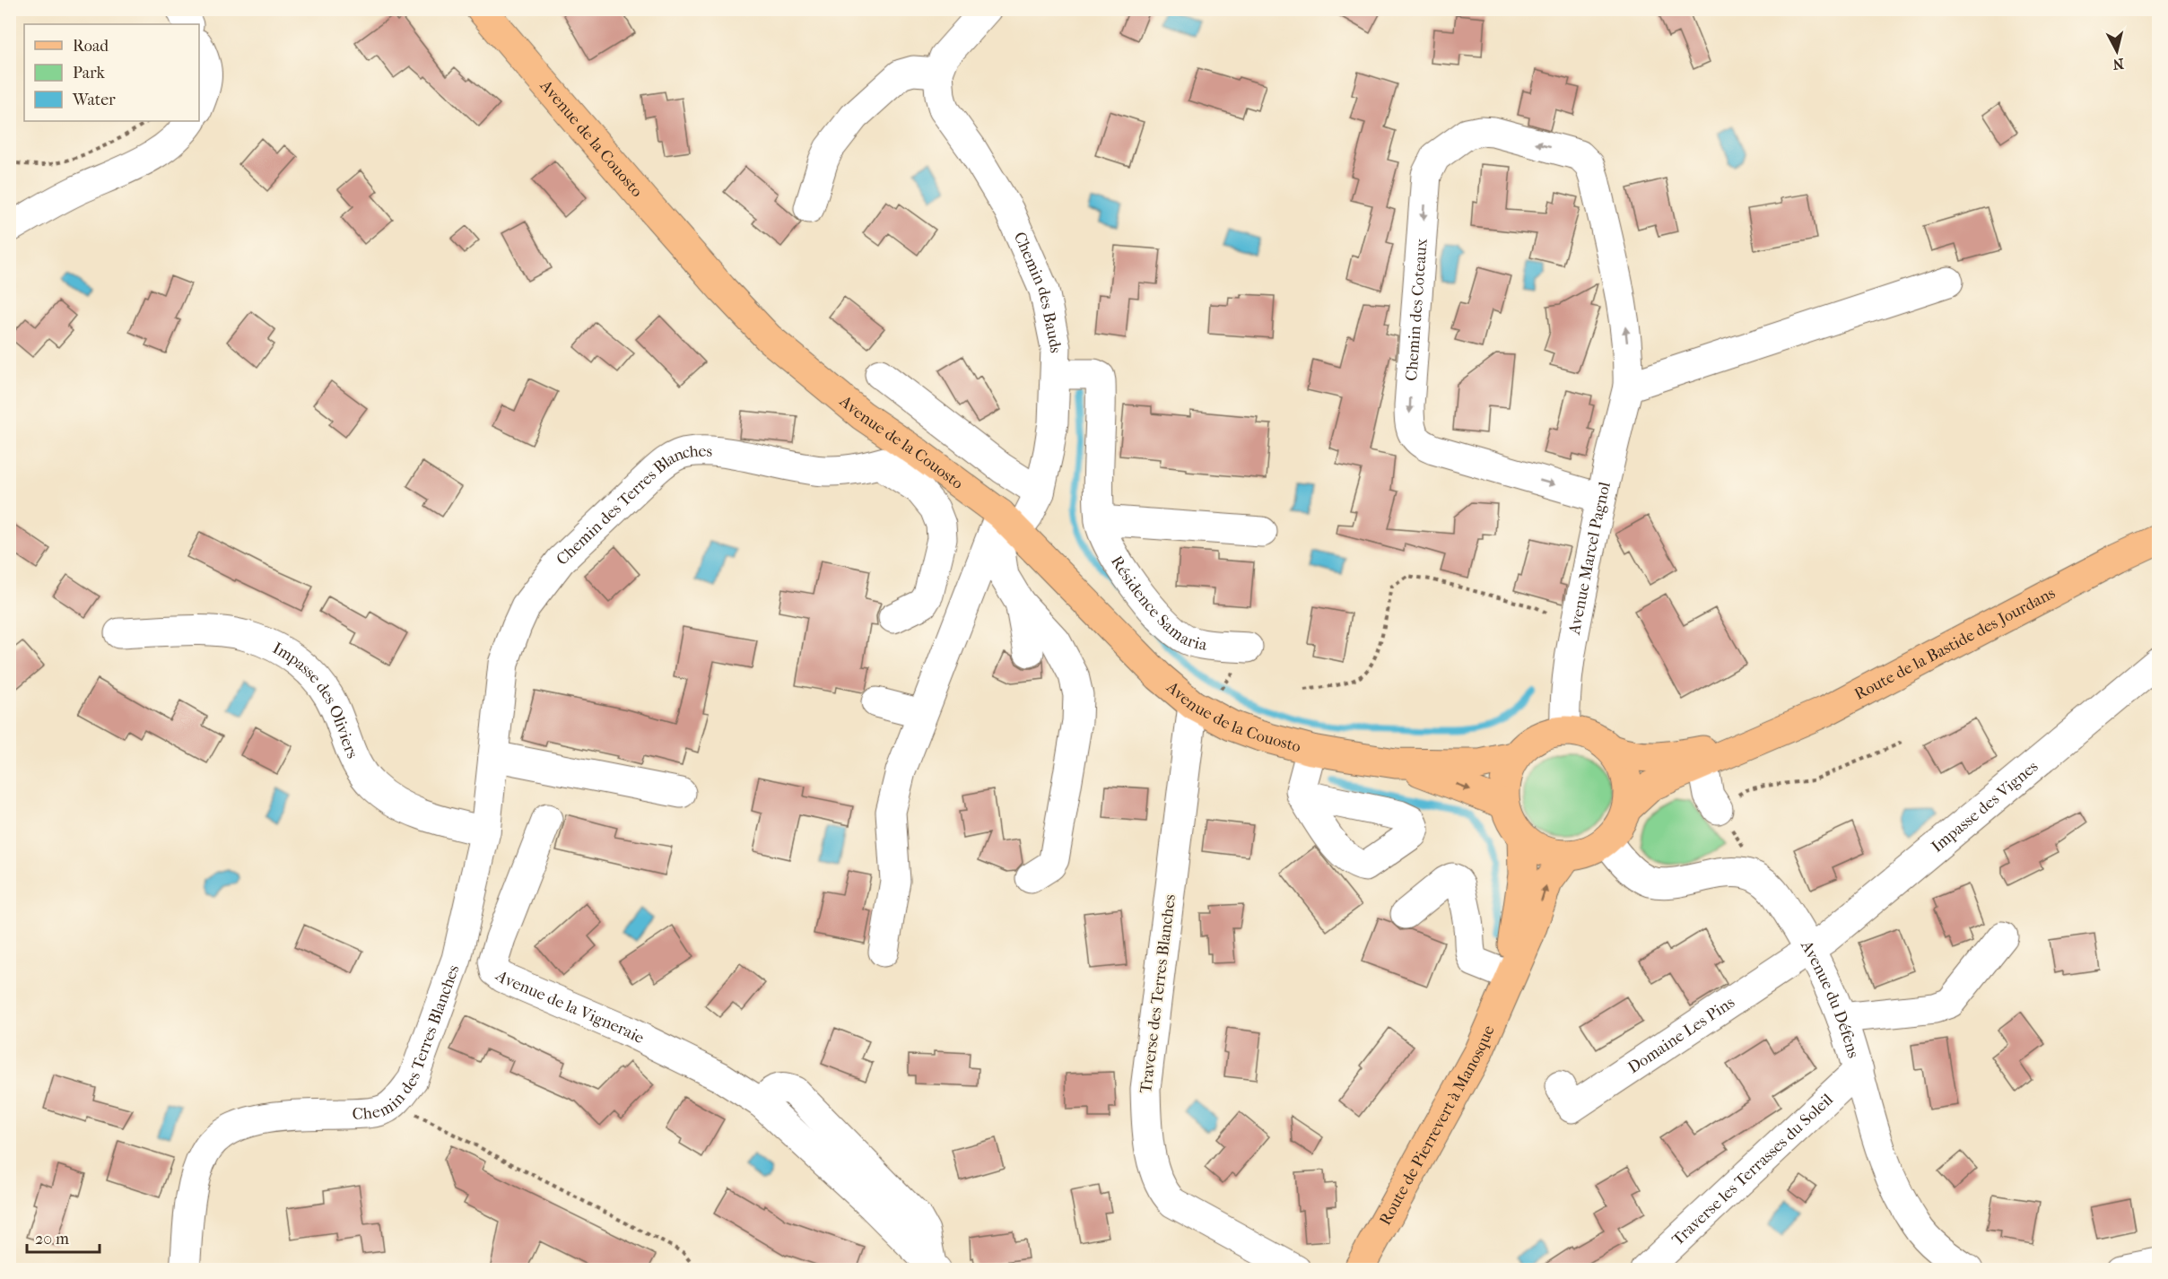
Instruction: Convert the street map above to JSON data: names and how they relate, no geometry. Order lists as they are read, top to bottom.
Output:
{
  "streets": {
    "main road": ["Avenue de la Couosto", "Route de la Bastide des Jourdans", "Route de Pierrevert à Manosque"],
    "street": [
      "Chemin des Bauds",
      "Chemin des Coteaux",
      "Chemin des Terres Blanches",
      "Avenue Marcel Pagnol",
      "Résidence Samaria",
      "Impasse des Oliviers",
      "Impasse des Vignes",
      "Traverse des Terres Blanches",
      "Avenue du Défens",
      "Avenue de la Vigneraie",
      "Domaine Les Pins",
      "Traverse les Terrasses du Soleil"
    ]
  },
  "crossings": [
    ["Avenue de la Couosto", "Chemin des Bauds"],
    ["Avenue de la Couosto", "Chemin des Terres Blanches"],
    ["Avenue de la Couosto", "Avenue Marcel Pagnol"],
    ["Avenue de la Couosto", "Route de la Bastide des Jourdans"],
    ["Avenue de la Couosto", "Traverse des Terres Blanches"],
    ["Avenue de la Couosto", "Avenue du Défens"],
    ["Avenue de la Couosto", "Route de Pierrevert à Manosque"],
    ["Chemin des Bauds", "Résidence Samaria"],
    ["Chemin des Coteaux", "Avenue Marcel Pagnol"],
    ["Chemin des Terres Blanches", "Impasse des Oliviers"],
    ["Avenue Marcel Pagnol", "Route de la Bastide des Jourdans"],
    ["Avenue Marcel Pagnol", "Avenue du Défens"],
    ["Avenue Marcel Pagnol", "Route de Pierrevert à Manosque"],
    ["Route de la Bastide des Jourdans", "Avenue du Défens"],
    ["Route de la Bastide des Jourdans", "Route de Pierrevert à Manosque"],
    ["Impasse des Vignes", "Avenue du Défens"],
    ["Impasse des Vignes", "Domaine Les Pins"],
    ["Avenue du Défens", "Domaine Les Pins"],
    ["Avenue du Défens", "Route de Pierrevert à Manosque"],
    ["Avenue du Défens", "Traverse les Terrasses du Soleil"]
  ],
  "one_way": ["Avenue Marcel Pagnol"],
  "legend": ["Road", "Park", "Water"],
  "scale_bar": "20 m",
  "north": "bottom"
}
